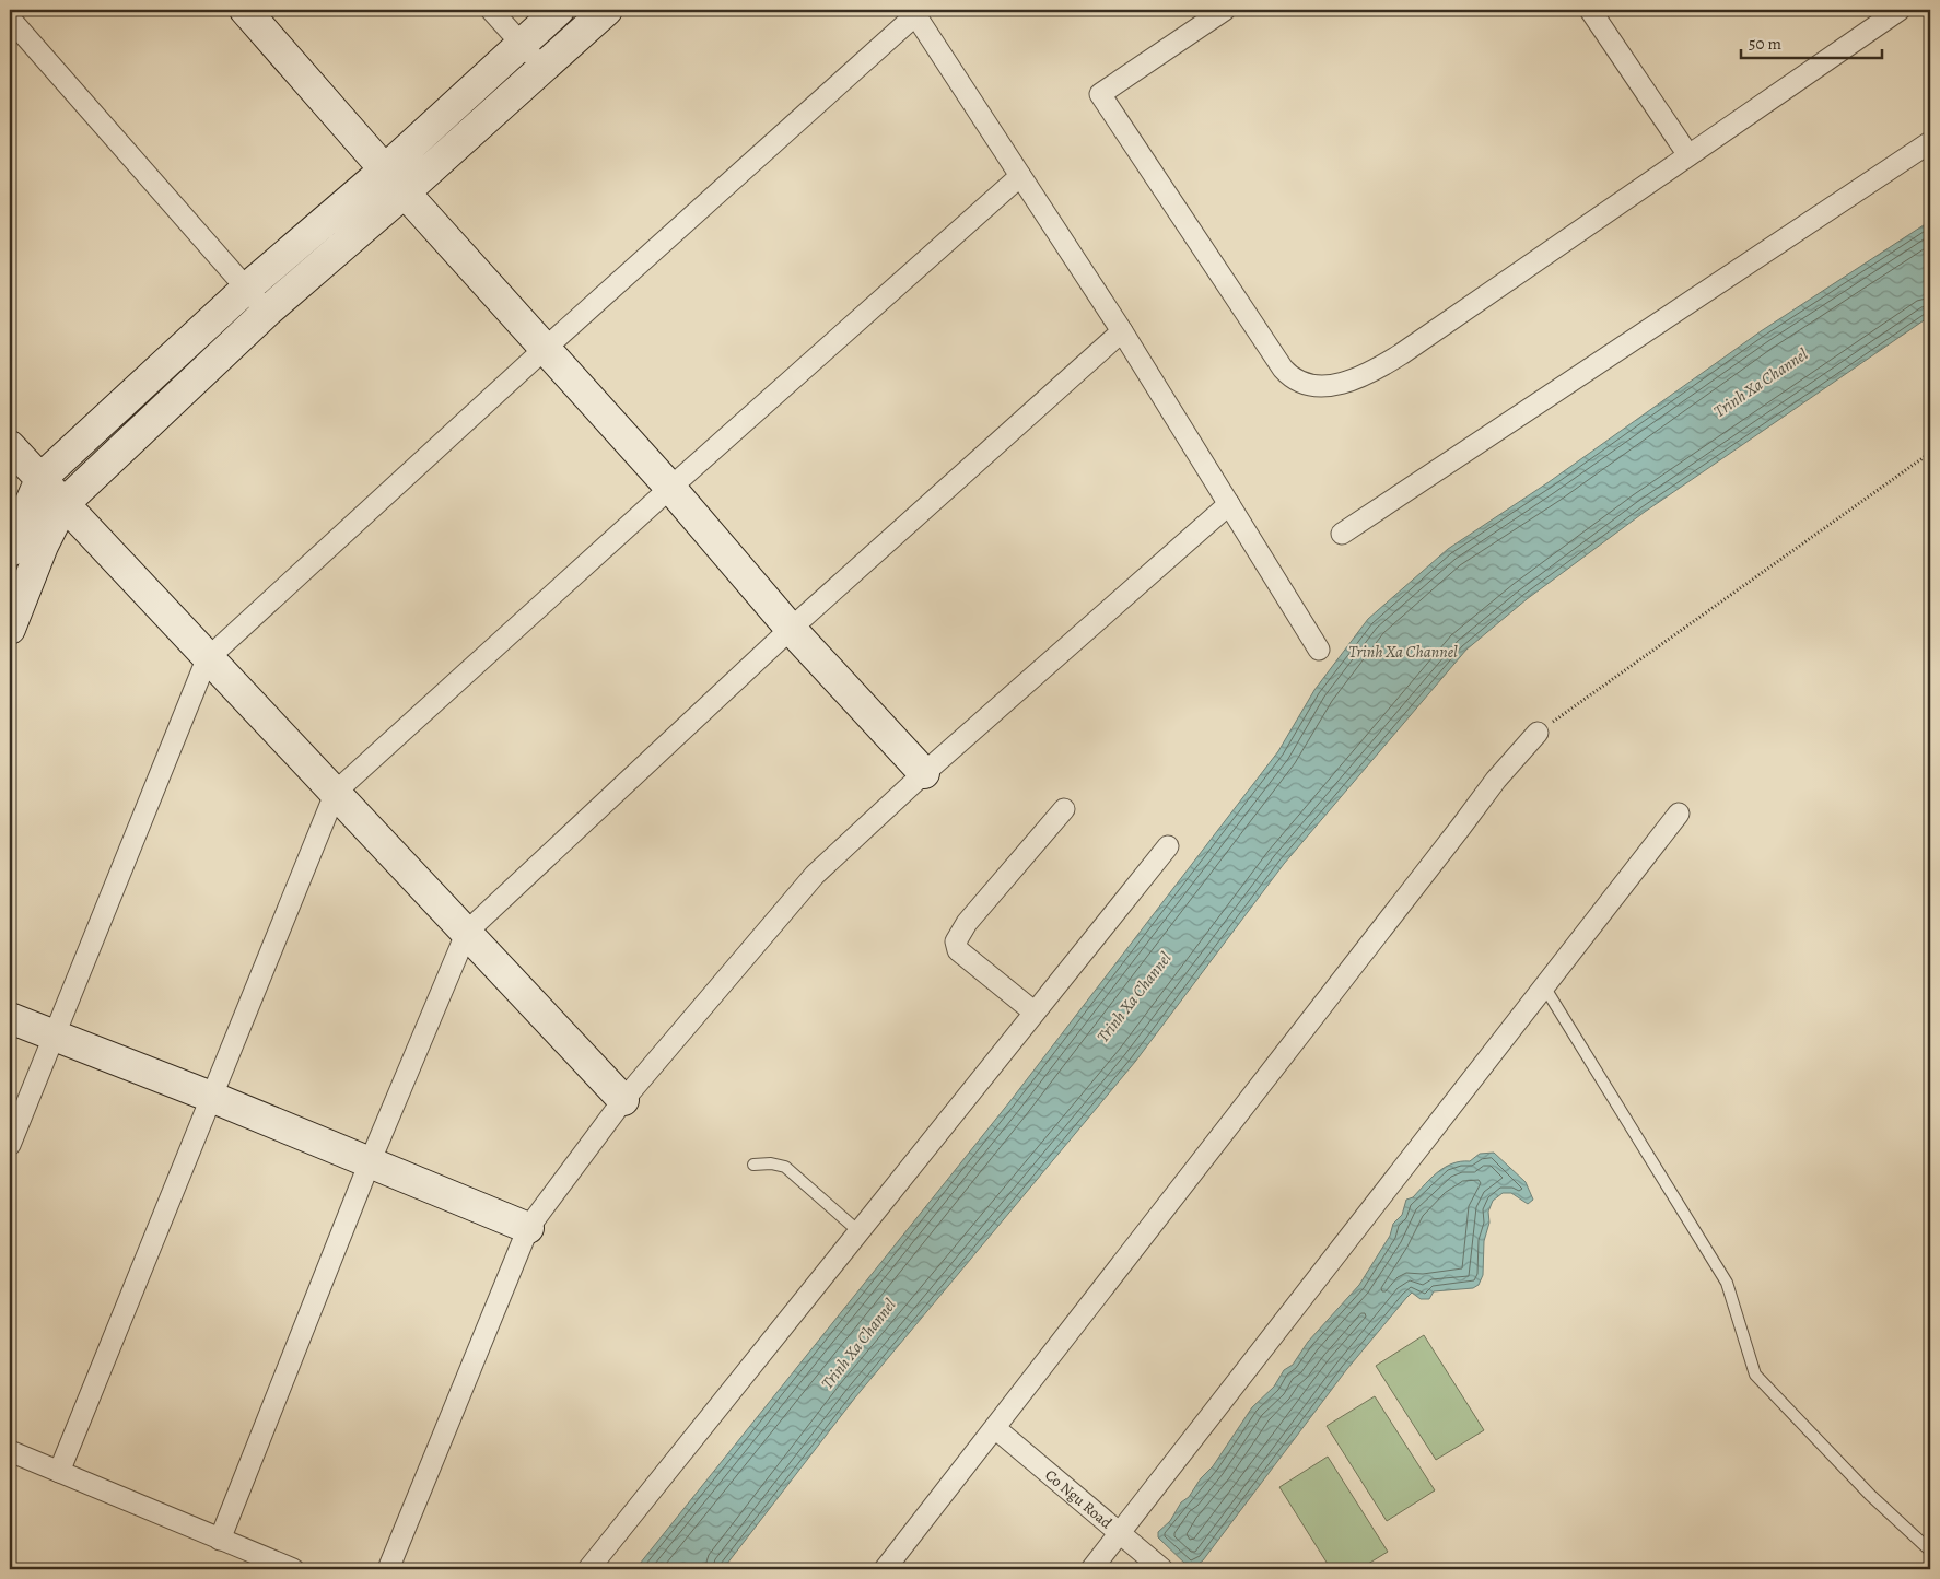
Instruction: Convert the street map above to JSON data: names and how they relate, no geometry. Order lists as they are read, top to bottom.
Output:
{
  "streets": {
    "street": ["Co Ngu Road"]
  },
  "water": ["Trinh Xa Channel"],
  "scale_bar": "50 m"
}
